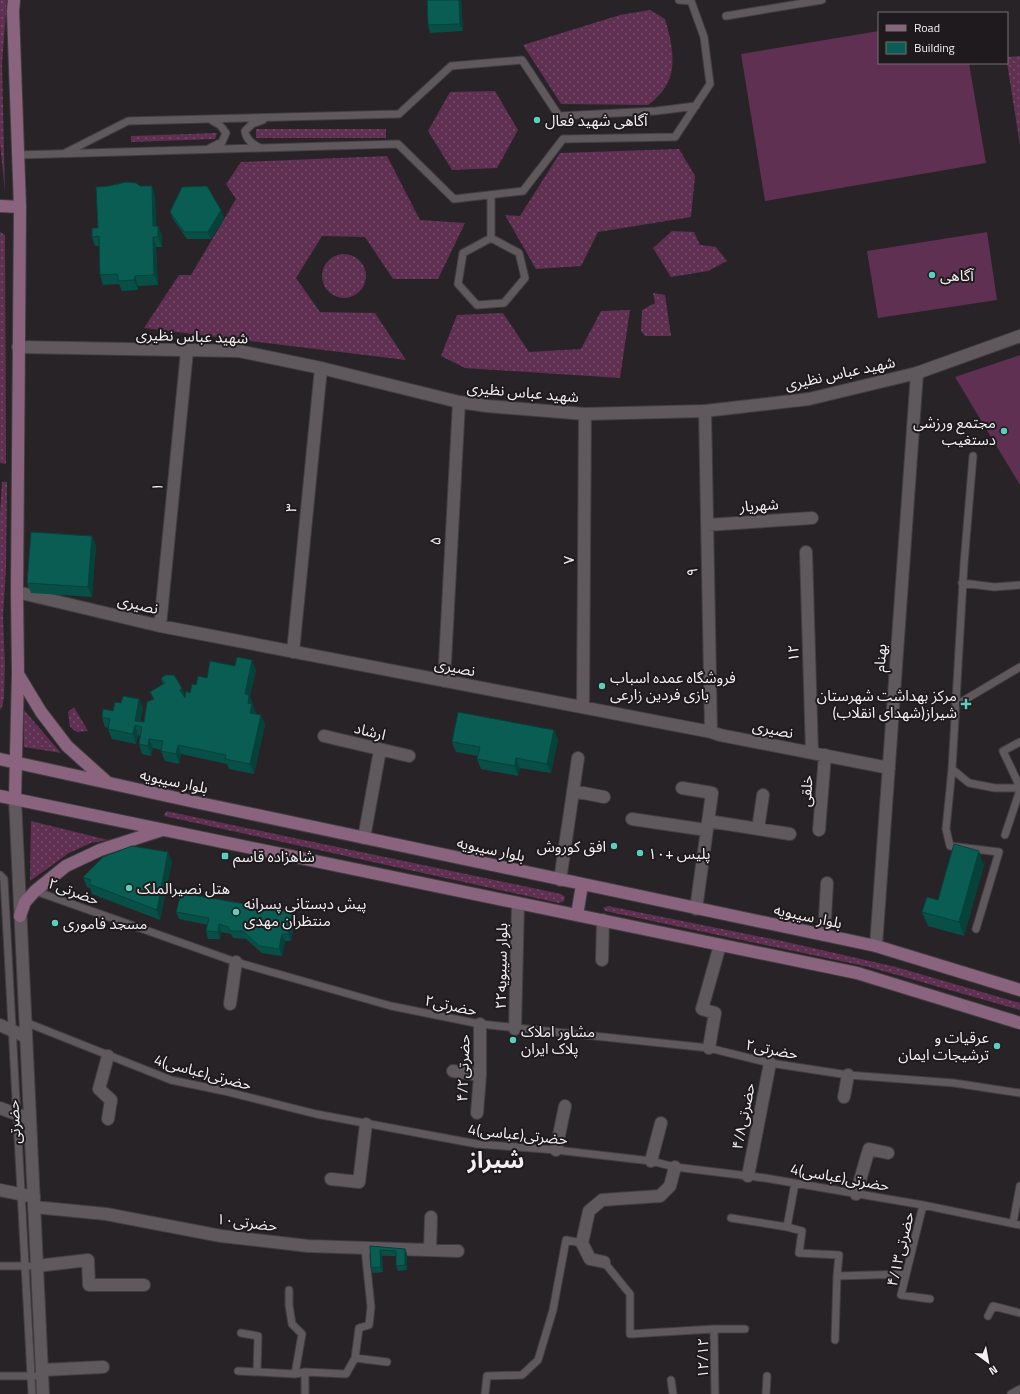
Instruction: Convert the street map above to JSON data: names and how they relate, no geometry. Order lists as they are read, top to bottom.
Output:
{
  "streets": {
    "main road": ["بلوار سیبویه"],
    "street": [
      "شهید عباس نظیری",
      "۱",
      "شهریار",
      "۳",
      "۵",
      "۷",
      "۹",
      "نصیری",
      "۱۲",
      "بهنام",
      "ارشاد",
      "خلقی",
      "بلوار سیبویه۲۲",
      "حضرتی۴/۲",
      "حضرتی۴/۸",
      "حضرتی",
      "حضرتی۱۰"
    ],
    "lane": [
      "حضرتی۲",
      "4حضرتی(عباسی)",
      "حضرتی۴/۱۳",
      "۱۲/۱۲"
    ]
  },
  "crossings": [
    ["شهید عباس نظیری", "۱"],
    ["شهید عباس نظیری", "۳"],
    ["شهید عباس نظیری", "۵"],
    ["شهید عباس نظیری", "۷"],
    ["شهید عباس نظیری", "۹"],
    ["شهید عباس نظیری", "بهنام"],
    ["۱", "نصیری"],
    ["شهریار", "۹"],
    ["۳", "نصیری"],
    ["۵", "نصیری"],
    ["۷", "نصیری"],
    ["۹", "نصیری"],
    ["نصیری", "۱۲"],
    ["نصیری", "بهنام"],
    ["نصیری", "خلقی"],
    ["بهنام", "بلوار سیبویه"],
    ["حضرتی۲", "بلوار سیبویه۲۲"],
    ["حضرتی۲", "حضرتی۴/۲"],
    ["حضرتی۲", "حضرتی۴/۸"],
    ["4حضرتی(عباسی)", "حضرتی۴/۸"],
    ["4حضرتی(عباسی)", "حضرتی"],
    ["4حضرتی(عباسی)", "حضرتی۴/۱۳"],
    ["حضرتی", "حضرتی۱۰"]
  ],
  "districts": ["شیراز"],
  "places": {
    "other": [
      "آگاهی شهید فعال",
      "آگاهی",
      "مجتمع ورزشی دستغیب",
      "فروشگاه عمده اسباب بازی فردین زارعی",
      "افق کوروش",
      "پلیس +۱۰",
      "هتل نصیرالملک",
      "پیش دبستانی پسرانه منتظران مهدی",
      "مسجد فاموری",
      "مشاور املاک پلاک ایران",
      "عرقیات و ترشیجات ایمان"
    ],
    "health": ["مرکز بهداشت شهرستان شیراز(شهدای انقلاب)"],
    "transit": ["شاهزاده قاسم"]
  },
  "legend": ["Road", "Building"],
  "north": "bottom right"
}
